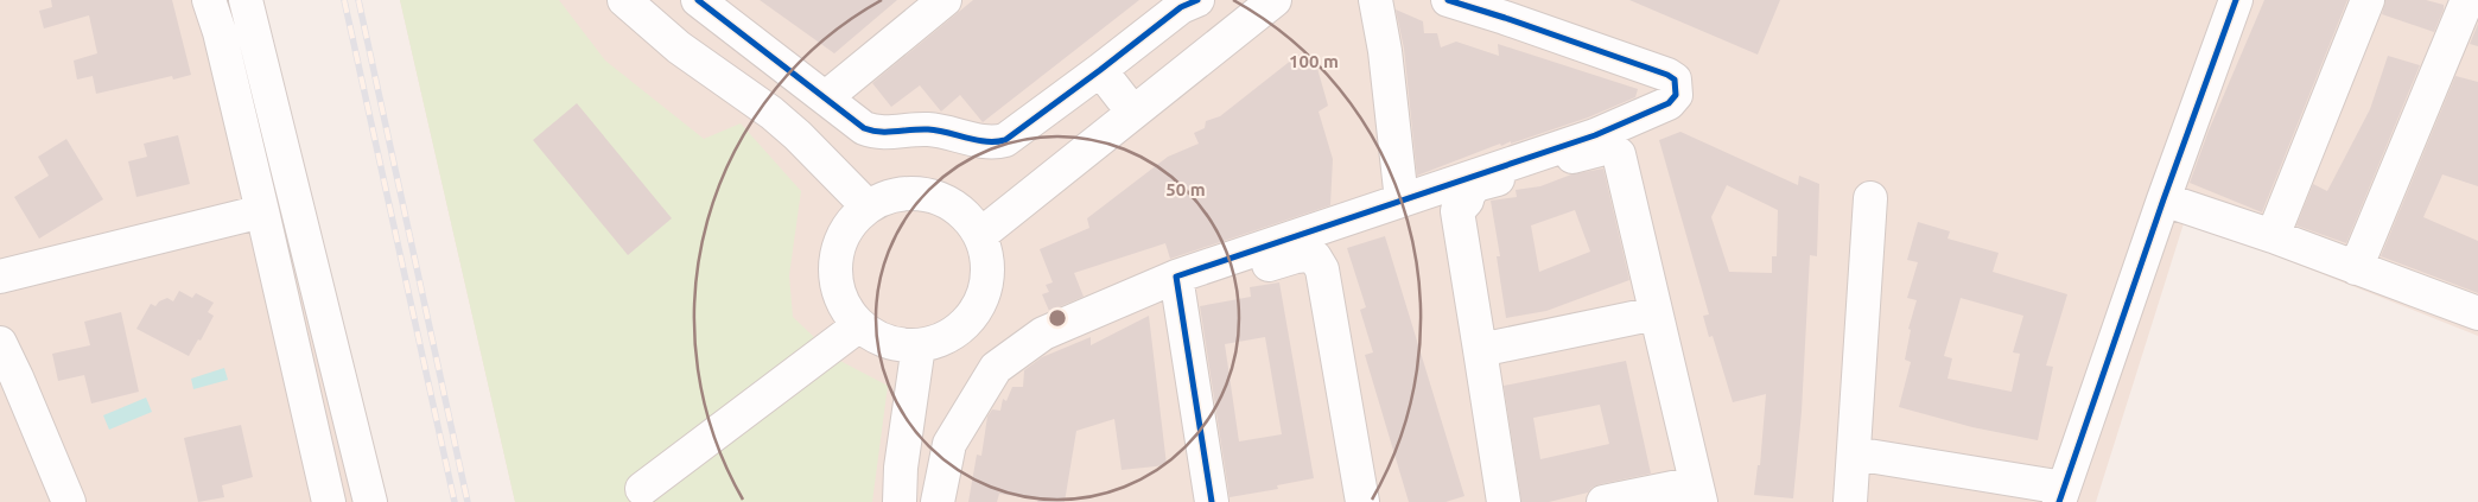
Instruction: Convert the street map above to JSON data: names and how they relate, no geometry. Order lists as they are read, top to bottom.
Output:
{
  "rings": ["100 m", "50 m"]
}
